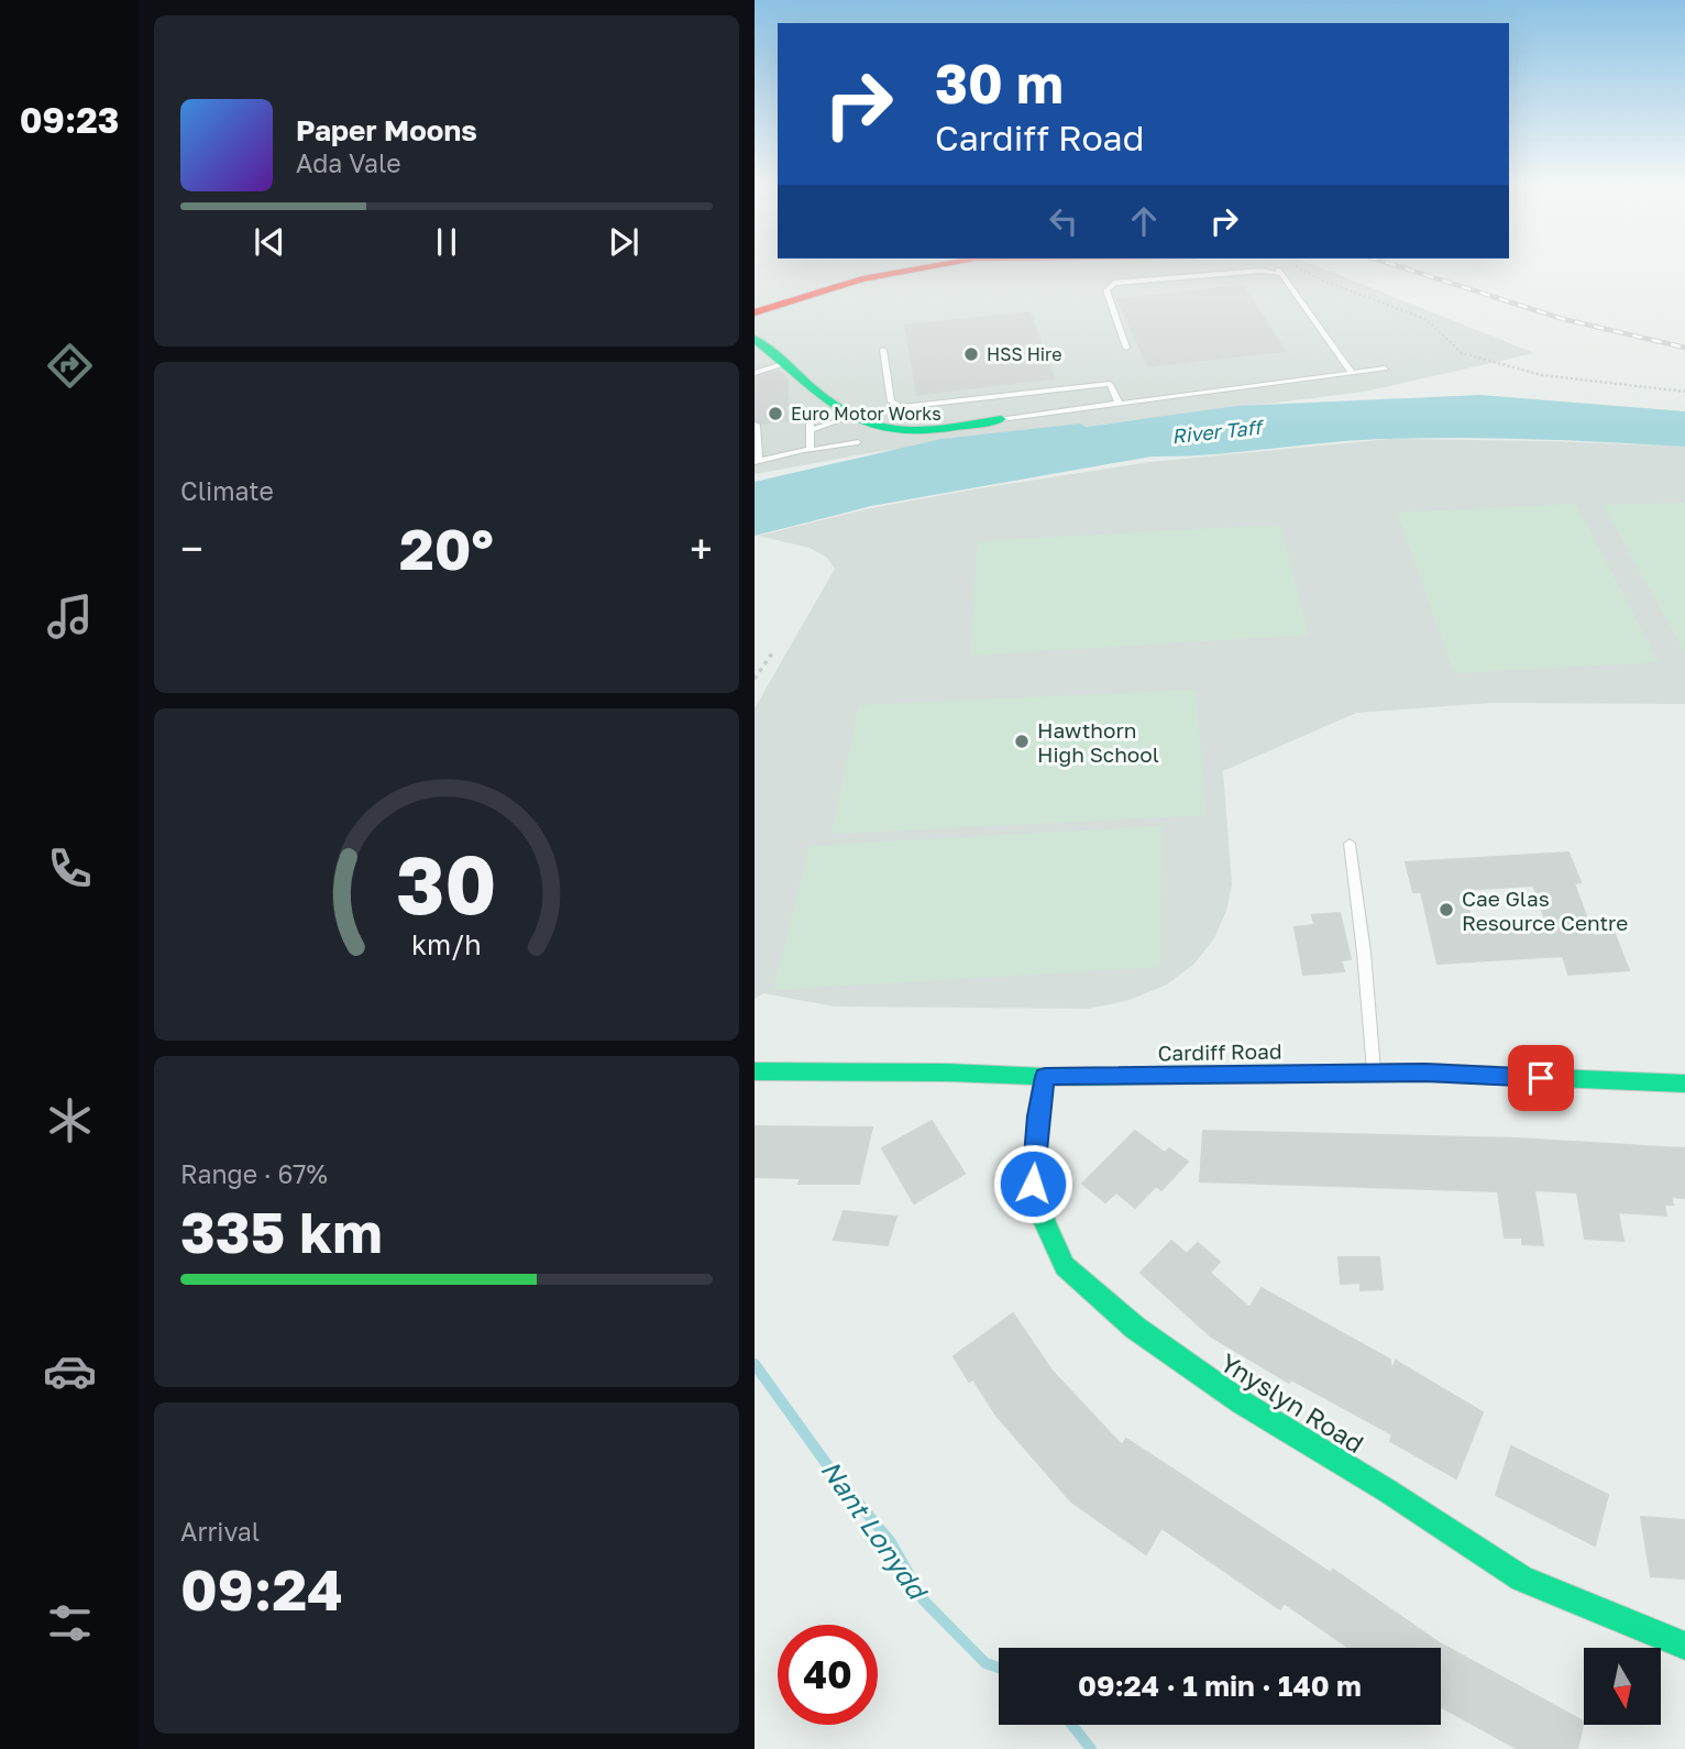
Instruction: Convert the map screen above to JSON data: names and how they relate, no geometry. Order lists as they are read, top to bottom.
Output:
{
  "streets": {
    "main road": ["Cardiff Road", "Ynyslyn Road"]
  },
  "crossings": [
    ["Cardiff Road", "Ynyslyn Road"]
  ],
  "water": ["River Taff", "Nant Lonydd"],
  "places": [
    "HSS Hire",
    "Euro Motor Works",
    "Hawthorn High School",
    "Cae Glas Resource Centre"
  ],
  "north": "bottom",
  "page": {
    "tabs": "09:23",
    "turn": ["30 m", "Cardiff Road"],
    "song": ["Paper Moons", "Ada Vale"],
    "tile": [
      "Climate",
      ["Range · 67%", "335 km"],
      ["Arrival", "09:24"]
    ],
    "heat": ["−", "20°", "+"],
    "limit": "40",
    "trip": "09:24 · 1 min · 140 m",
    "gauge": ["30", "km/h"]
  }
}
